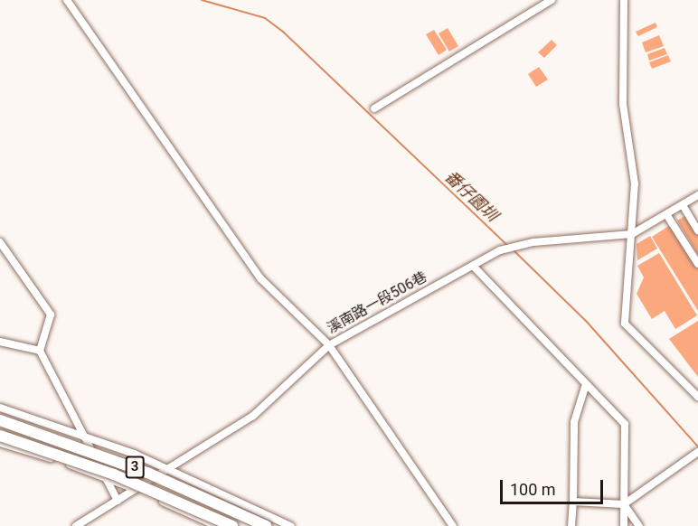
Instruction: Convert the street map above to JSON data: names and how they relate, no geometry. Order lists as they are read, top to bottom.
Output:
{
  "streets": {
    "highway": ["3"],
    "street": ["溪南路一段506巷"]
  },
  "water": ["番仔園圳"],
  "scale_bar": "100 m"
}
